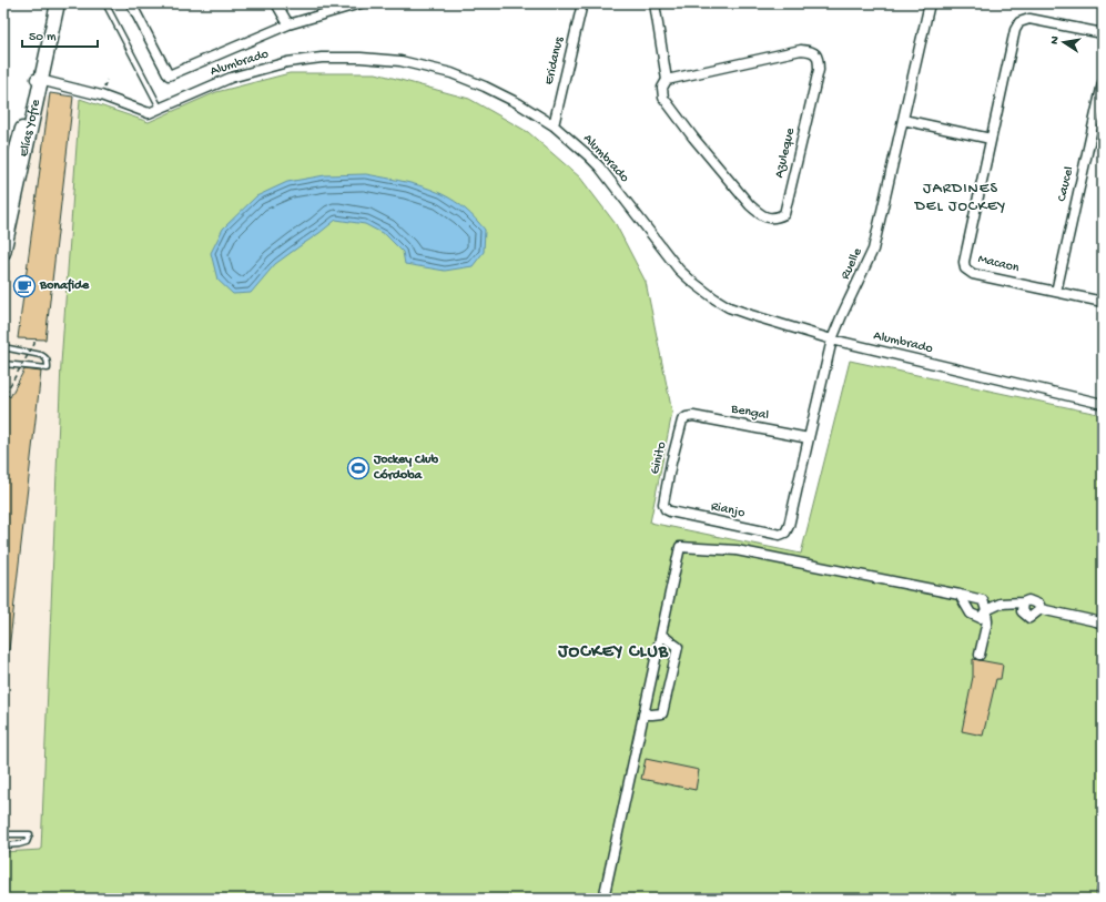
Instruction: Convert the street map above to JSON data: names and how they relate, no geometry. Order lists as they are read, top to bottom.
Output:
{
  "streets": {
    "main road": ["Elías Yofre"],
    "street": [
      "Eridanus",
      "Alumbrado",
      "Azuleque",
      "Caucel",
      "Ruelle",
      "Macaon",
      "Bengal",
      "Ginito",
      "Rianjo"
    ]
  },
  "crossings": [
    ["Eridanus", "Alumbrado"],
    ["Alumbrado", "Elías Yofre"],
    ["Alumbrado", "Ruelle"],
    ["Caucel", "Macaon"],
    ["Ruelle", "Bengal"],
    ["Ruelle", "Rianjo"],
    ["Bengal", "Ginito"],
    ["Ginito", "Rianjo"]
  ],
  "districts": ["JARDINES DEL JOCKEY", "JOCKEY CLUB"],
  "places": {
    "cafe": ["Bonafide"],
    "sports": ["Jockey Club Córdoba"]
  },
  "scale_bar": "50 m",
  "north": "left"
}
